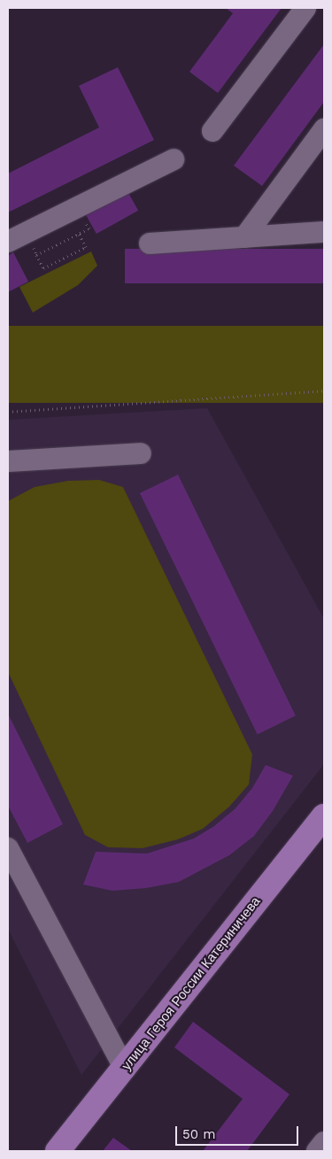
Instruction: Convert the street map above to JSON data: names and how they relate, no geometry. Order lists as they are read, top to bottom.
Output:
{
  "streets": {
    "main road": ["улица Героя России Катериничева"]
  },
  "scale_bar": "50 m"
}
